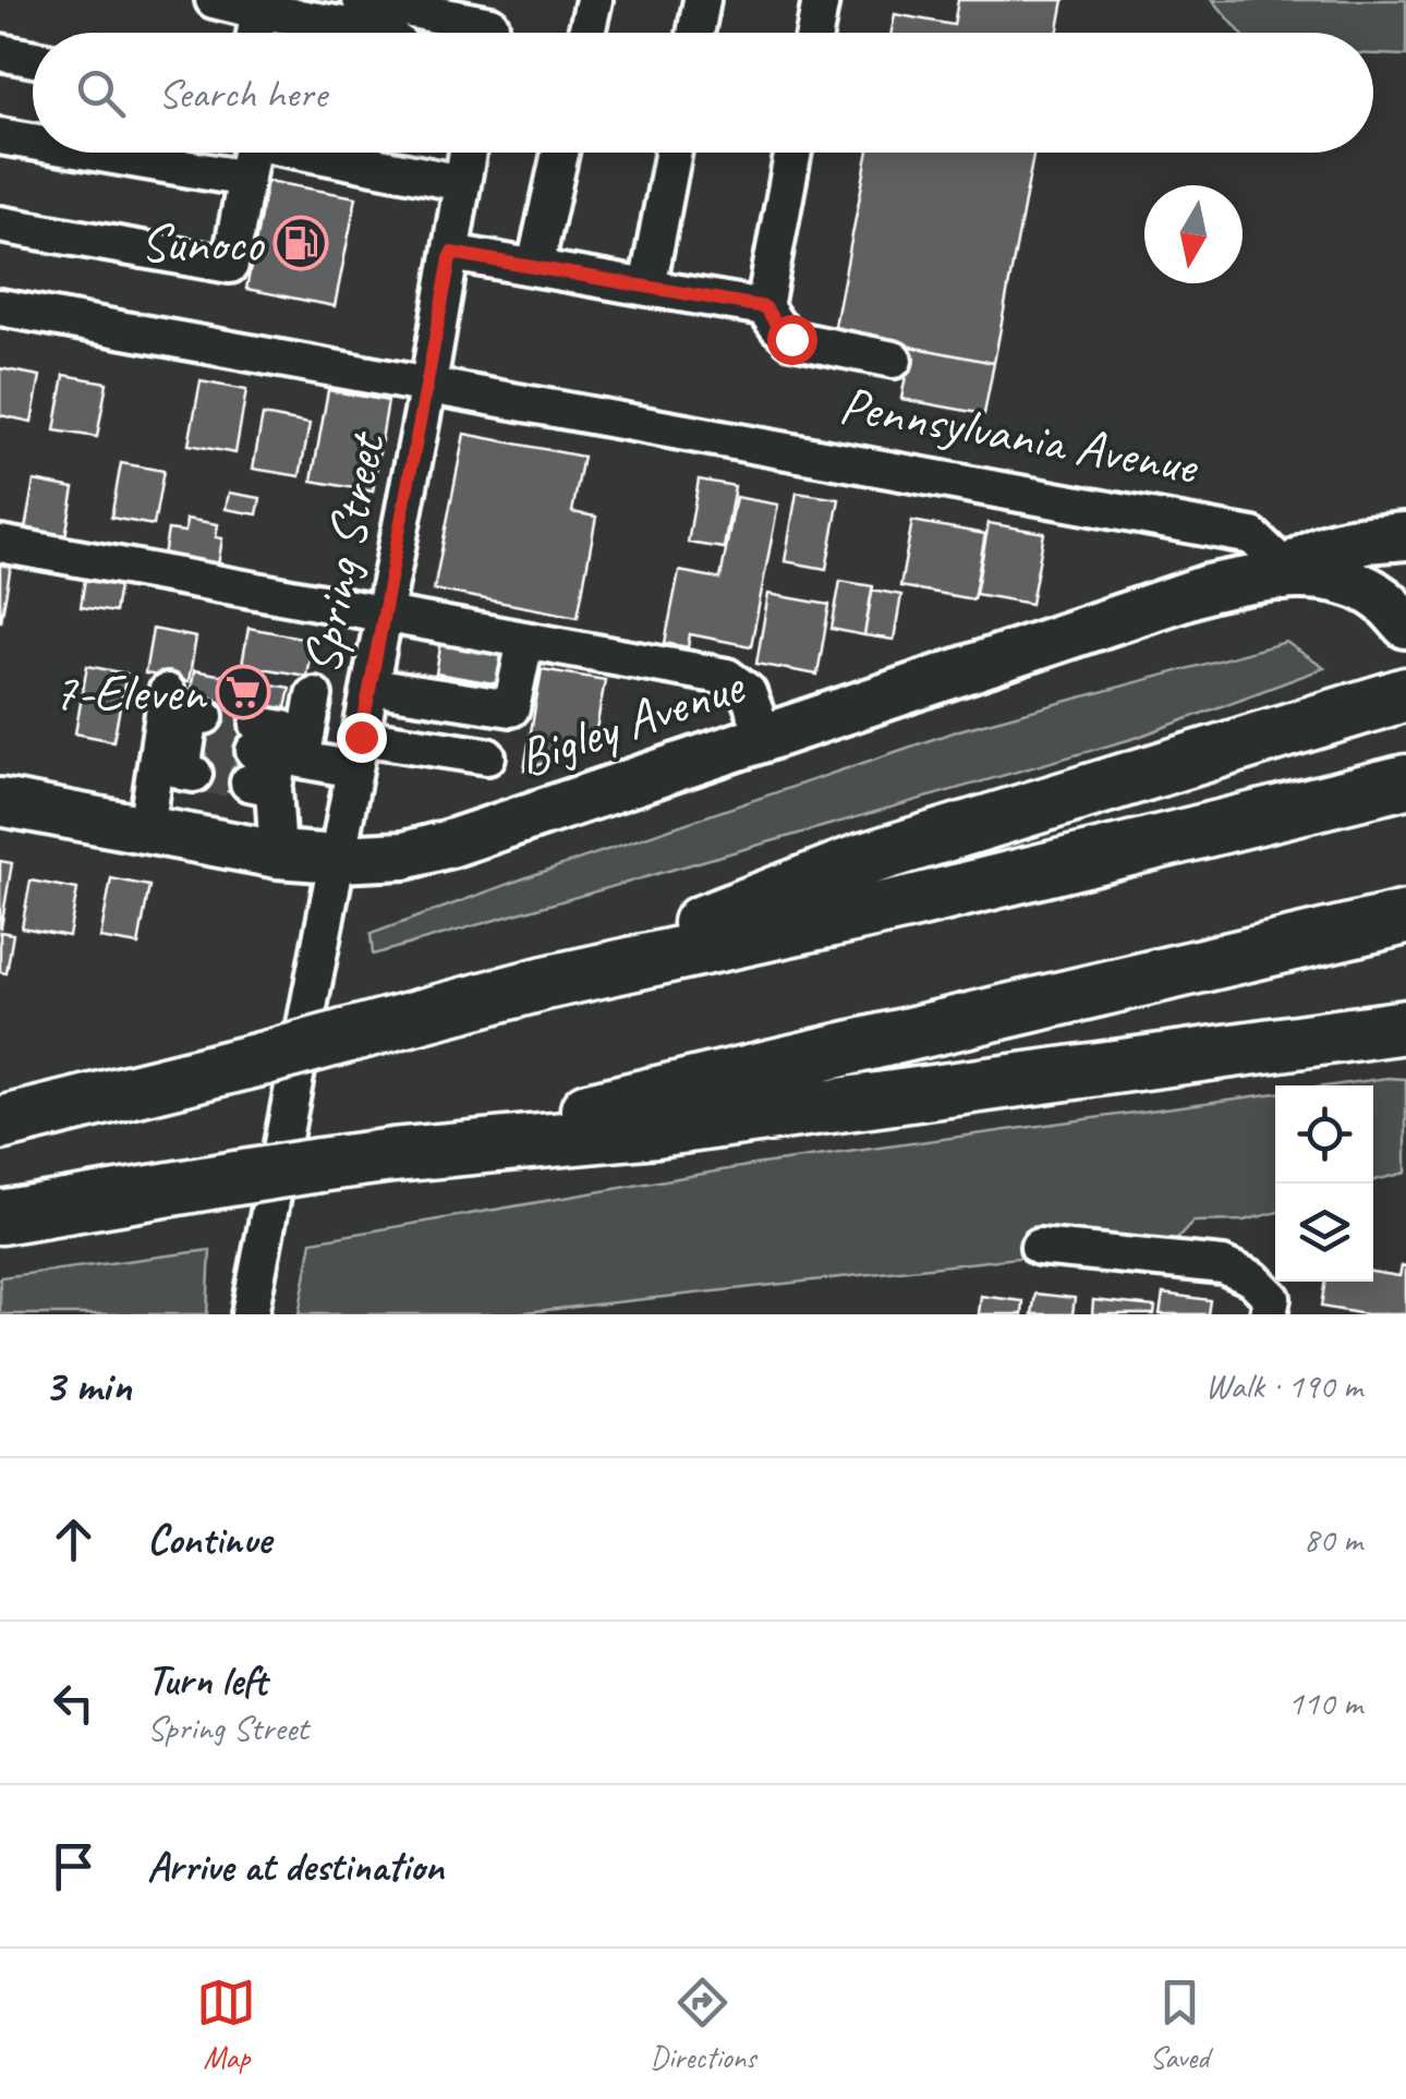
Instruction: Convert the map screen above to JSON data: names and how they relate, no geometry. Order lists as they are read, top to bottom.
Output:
{
  "streets": {
    "main road": ["Bigley Avenue"],
    "street": ["Pennsylvania Avenue", "Spring Street"]
  },
  "crossings": [
    ["Pennsylvania Avenue", "Spring Street"],
    ["Pennsylvania Avenue", "Bigley Avenue"],
    ["Spring Street", "Bigley Avenue"]
  ],
  "places": {
    "fuel station": ["Sunoco"],
    "supermarket": ["7-Eleven"]
  },
  "north": "bottom",
  "page": {
    "search": "Search here",
    "heading": ["3 min", "Walk · 190 m"],
    "list": [
      ["Continue", "80 m"],
      ["Turn left", "Spring Street", "110 m"],
      "Arrive at destination"
    ],
    "nav": ["Map", "Directions", "Saved"]
  }
}
